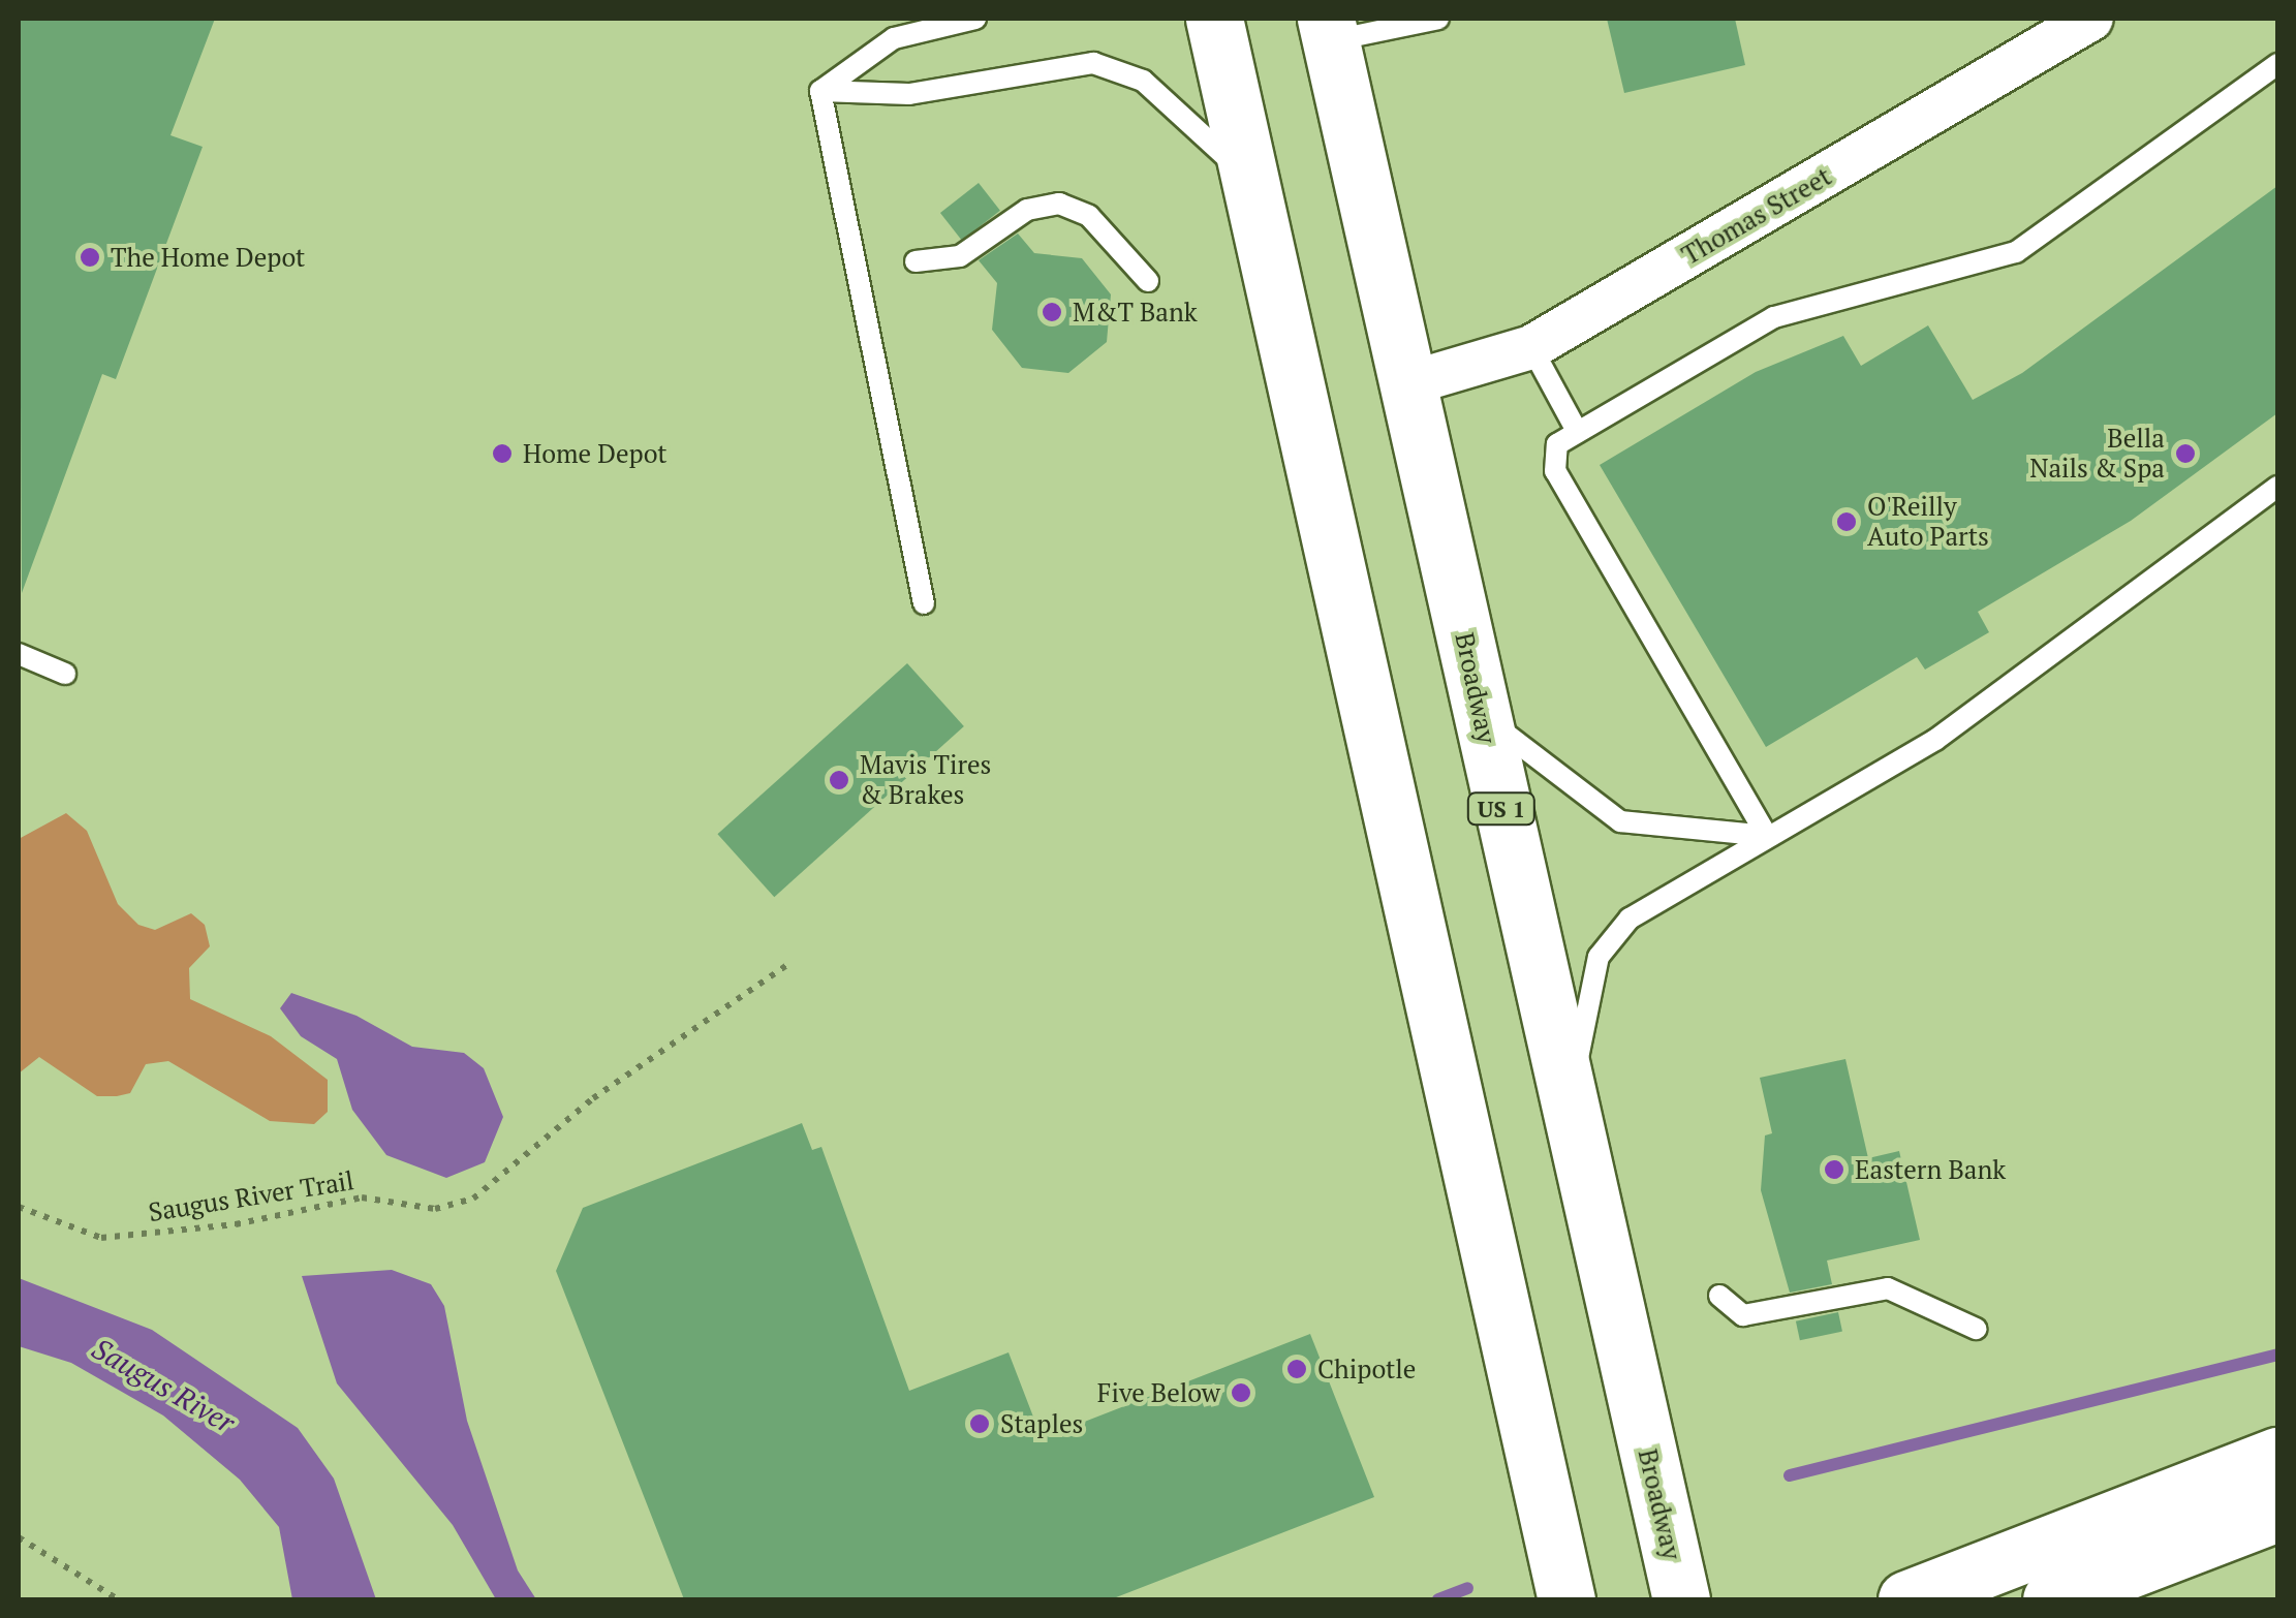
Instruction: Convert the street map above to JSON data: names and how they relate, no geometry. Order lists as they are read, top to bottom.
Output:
{
  "streets": {
    "highway": ["Broadway", "US 1"],
    "street": ["Thomas Street"],
    "path": ["Saugus River Trail"]
  },
  "crossings": [
    ["Thomas Street", "Broadway"]
  ],
  "water": ["Saugus River"],
  "places": [
    "The Home Depot",
    "M&T Bank",
    "Home Depot",
    "Bella Nails & Spa",
    "O'Reilly Auto Parts",
    "Mavis Tires & Brakes",
    "Eastern Bank",
    "Chipotle",
    "Five Below",
    "Staples"
  ]
}
